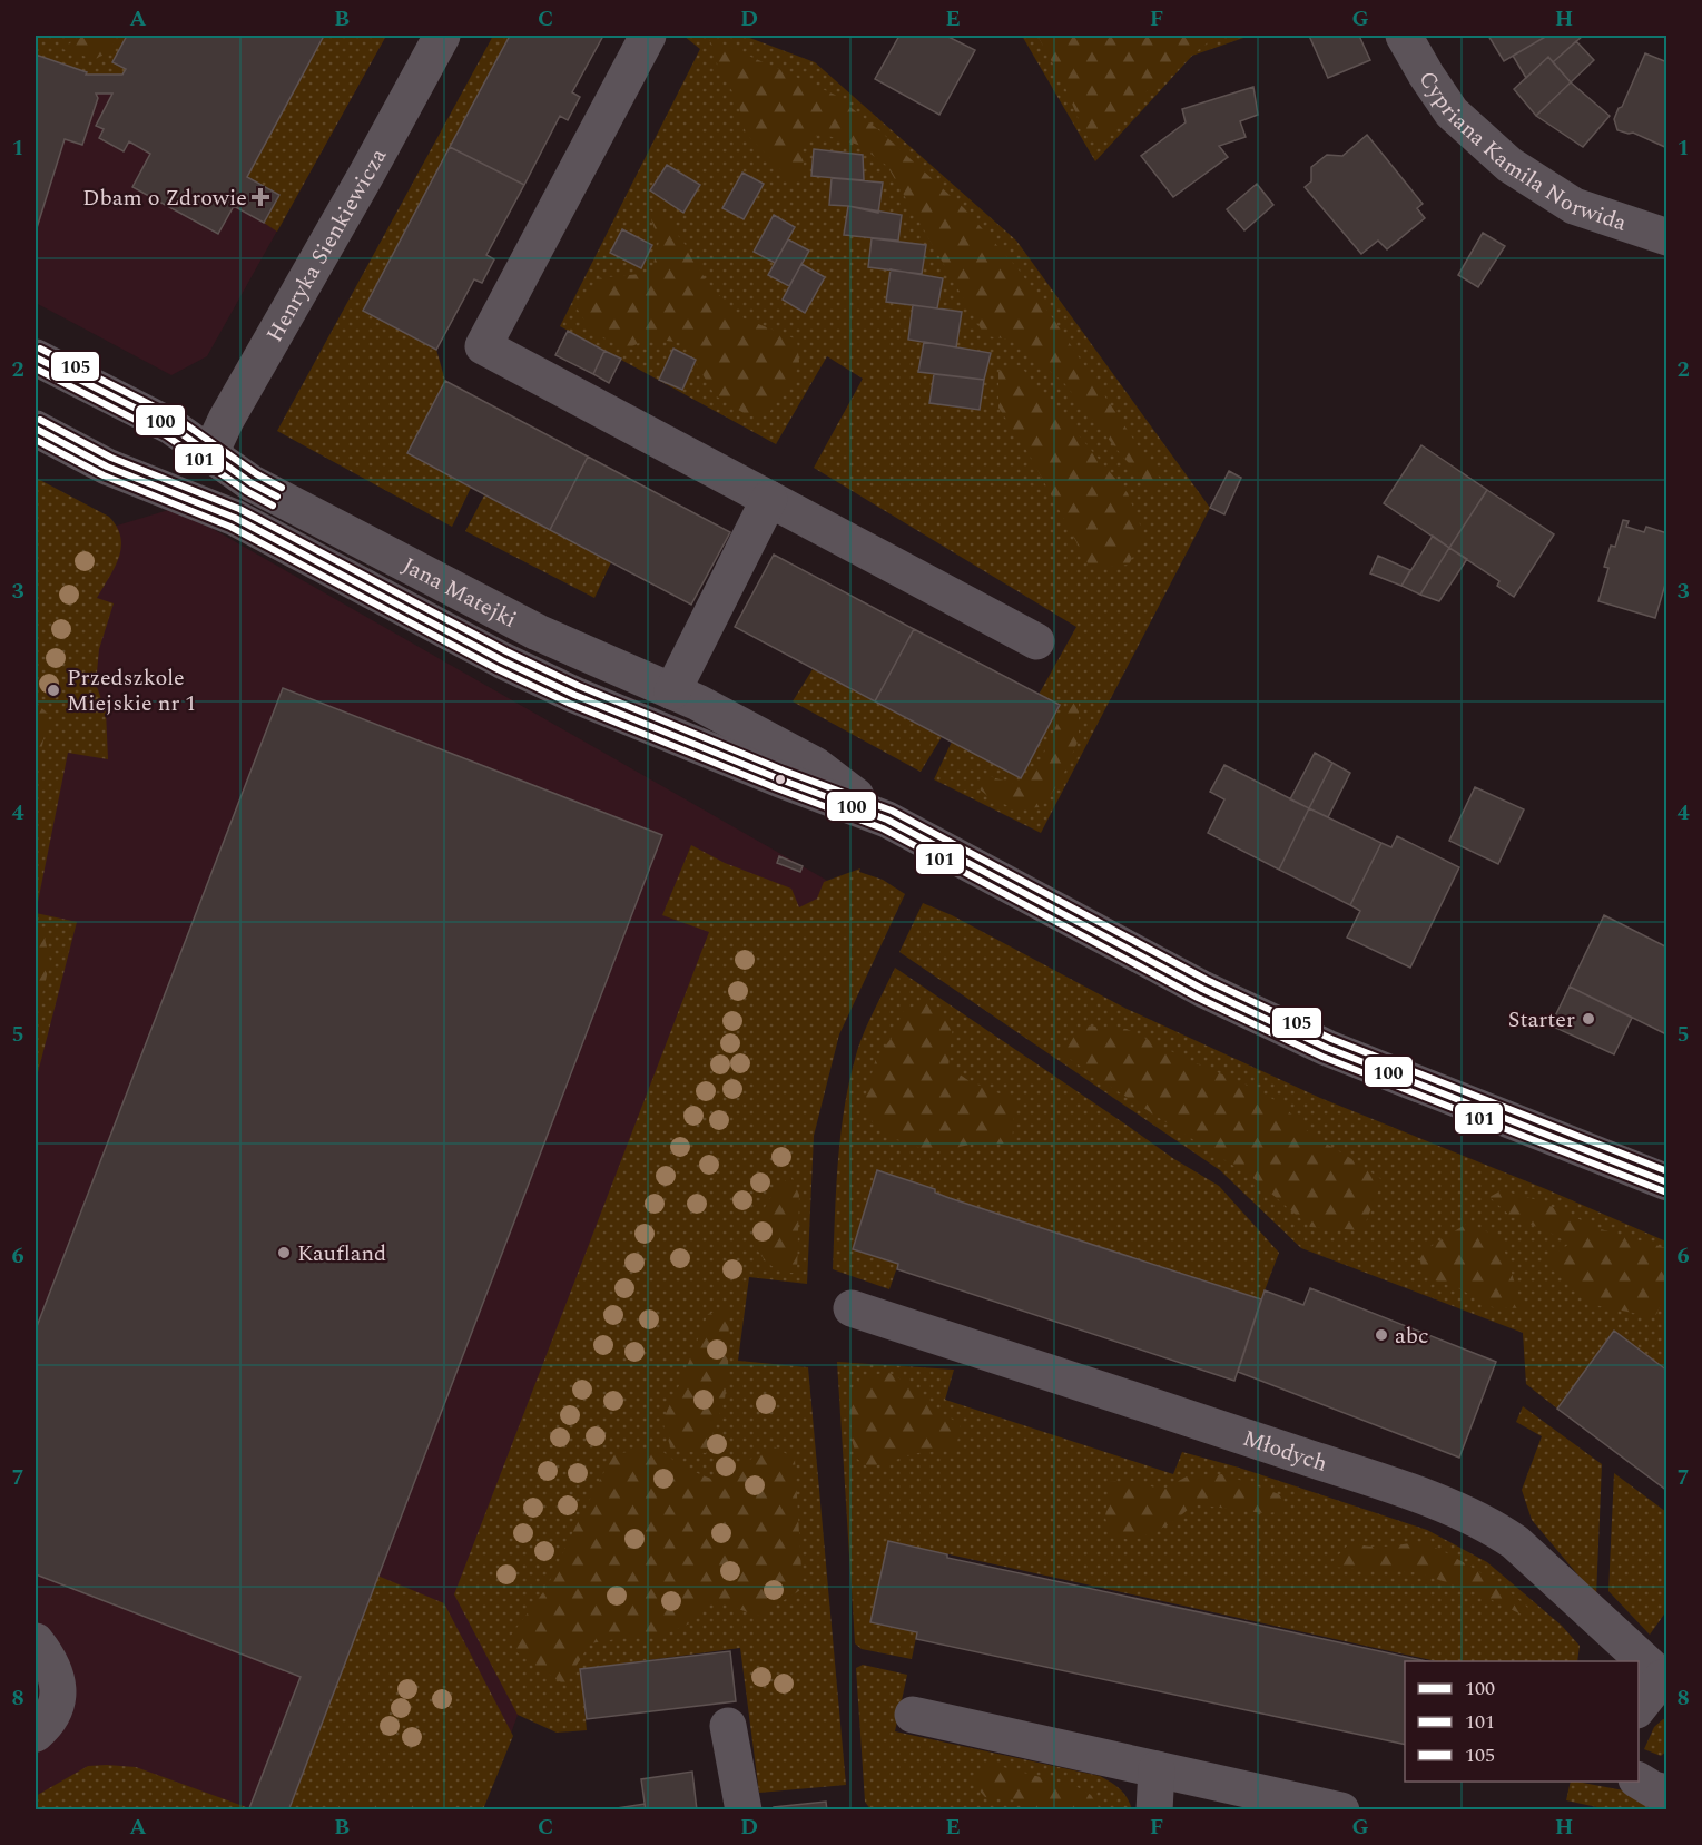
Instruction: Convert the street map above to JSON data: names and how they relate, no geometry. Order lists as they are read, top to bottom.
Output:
{
  "streets": {
    "street": [
      "Cypriana Kamila Norwida",
      "Henryka Sienkiewicza",
      "Jana Matejki",
      "Młodych"
    ]
  },
  "crossings": [
    ["Henryka Sienkiewicza", "Jana Matejki"]
  ],
  "places": {
    "health": ["Dbam o Zdrowie"],
    "other": [
      "Przedszkole Miejskie nr 1",
      "Starter",
      "Kaufland",
      "abc"
    ]
  },
  "lines": ["transit line 105", "transit line 100", "transit line 101"],
  "legend": ["100", "101", "105"],
  "grid": {
    "columns": [
      "A",
      "B",
      "C",
      "D",
      "E",
      "F",
      "G",
      "H"
    ],
    "rows": [
      "1",
      "2",
      "3",
      "4",
      "5",
      "6",
      "7",
      "8"
    ]
  }
}
